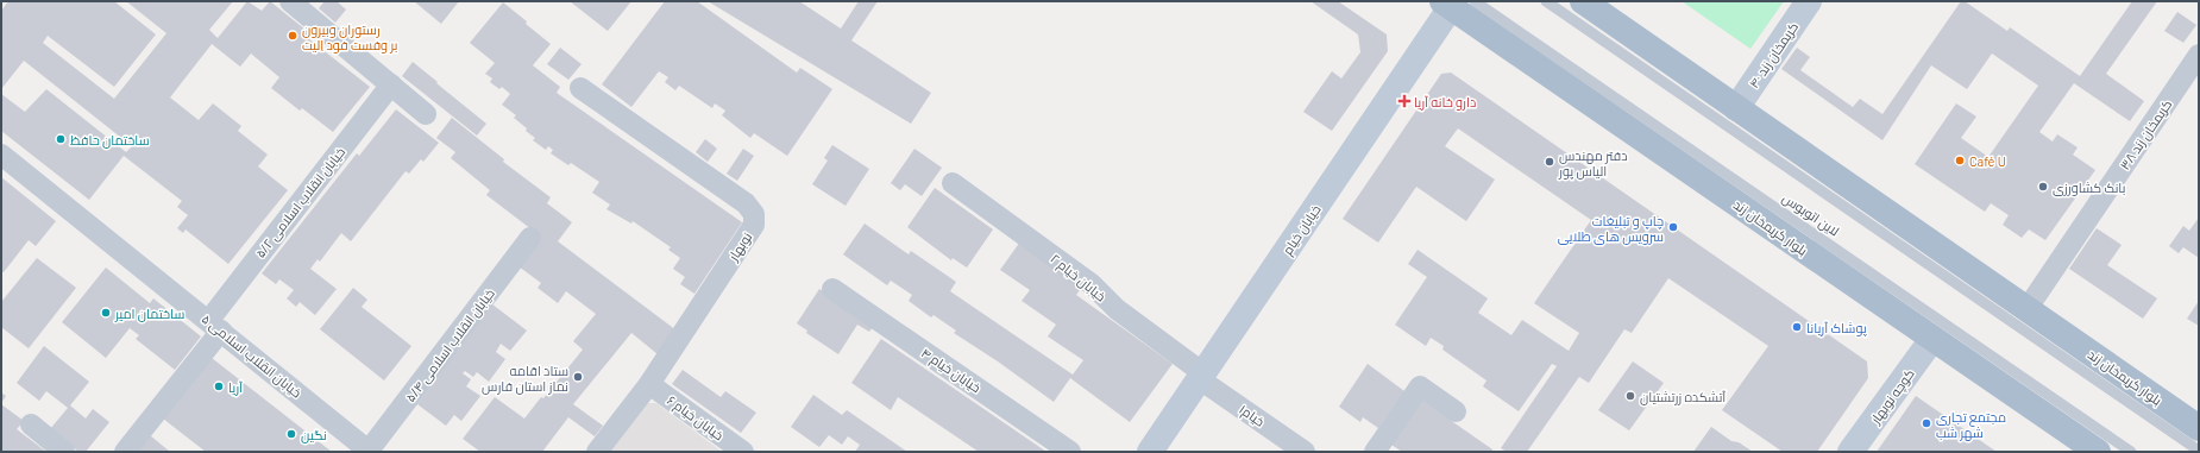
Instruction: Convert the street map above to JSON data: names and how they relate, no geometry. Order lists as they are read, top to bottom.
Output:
{
  "streets": {
    "main road": ["بلوار کریمخان زند"],
    "street": [
      "کریمخان زند ۴۰",
      "کریمخان زند ۳۸",
      "خیابان انقلاب اسلامی ۵/۲",
      "خیابان خیام",
      "نوبهار",
      "خیابان خیام ۲",
      "خیابان انقلاب اسلامی ۵/۴",
      "خیابان انقلاب اسلامی ۵",
      "خیابان خیام ۴",
      "کوچه نوبهار",
      "۱خیام",
      "خیابان خیام ۶"
    ],
    "lane": ["لاین اتوبوس"]
  },
  "crossings": [
    ["کریمخان زند ۴۰", "بلوار کریمخان زند"],
    ["کریمخان زند ۳۸", "بلوار کریمخان زند"],
    ["خیابان انقلاب اسلامی ۵/۲", "خیابان انقلاب اسلامی ۵"],
    ["لاین اتوبوس", "بلوار کریمخان زند"],
    ["لاین اتوبوس", "خیابان خیام"],
    ["بلوار کریمخان زند", "خیابان خیام"],
    ["بلوار کریمخان زند", "کوچه نوبهار"],
    ["خیابان خیام", "خیابان خیام ۲"],
    ["خیابان خیام", "۱خیام"],
    ["نوبهار", "خیابان خیام ۶"],
    ["خیابان خیام ۲", "۱خیام"],
    ["خیابان انقلاب اسلامی ۵/۴", "خیابان انقلاب اسلامی ۵"]
  ],
  "places": {
    "other": [
      "رستوران وبیرون بر وفست فود اِلیت",
      "ساختمان حافظ",
      "Café U",
      "دفتر مهندس الیاس پور",
      "بانک کشاورزی",
      "چاپ و تبلیغات سرویس های طلایی",
      "ساختمان امیر",
      "پوشاک آریانا",
      "ستاد اقامه نماز استان فارس",
      "آریا",
      "آتشکده زرتشتیان",
      "مجتمع تجاری شهر شب",
      "نگین"
    ],
    "health": ["دارو خانه آریا"]
  }
}
